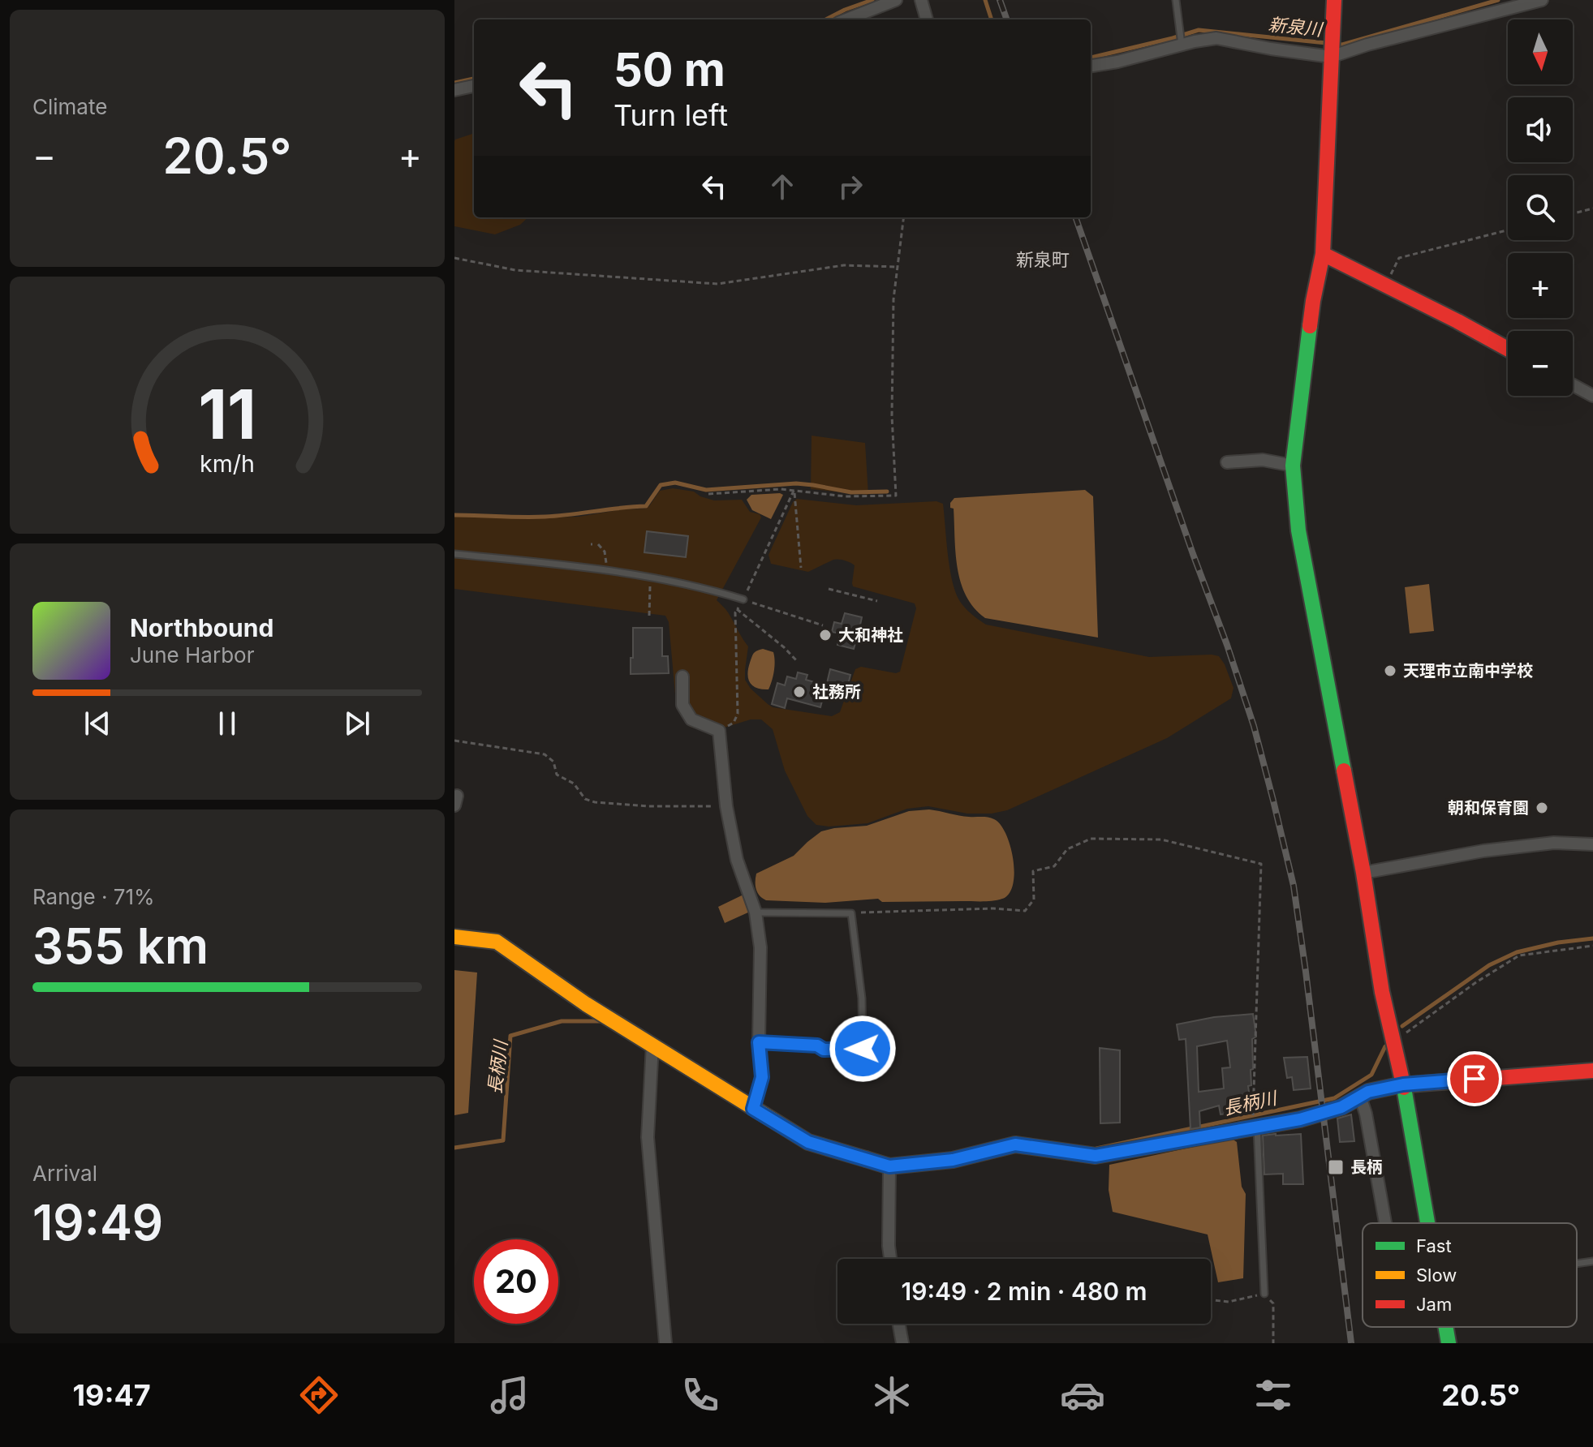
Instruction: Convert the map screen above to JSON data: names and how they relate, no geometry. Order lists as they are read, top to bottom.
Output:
{
  "districts": ["新泉町"],
  "water": ["新泉川", "長柄川"],
  "places": {
    "other": [
      "大和神社",
      "天理市立南中学校",
      "社務所",
      "朝和保育園"
    ],
    "transit": ["長柄"]
  },
  "legend": ["Fast", "Slow", "Jam"],
  "north": "bottom",
  "page": {
    "tile": [
      "Climate",
      ["Range · 71%", "355 km"],
      ["Arrival", "19:49"]
    ],
    "map_buttons": ["+", "−"],
    "turn": ["50 m", "Turn left"],
    "heat": ["−", "20.5°", "+"],
    "song": ["Northbound", "June Harbor"],
    "limit": "20",
    "trip": "19:49 · 2 min · 480 m",
    "tabs": ["19:47", "20.5°"],
    "gauge": ["11", "km/h"]
  }
}
